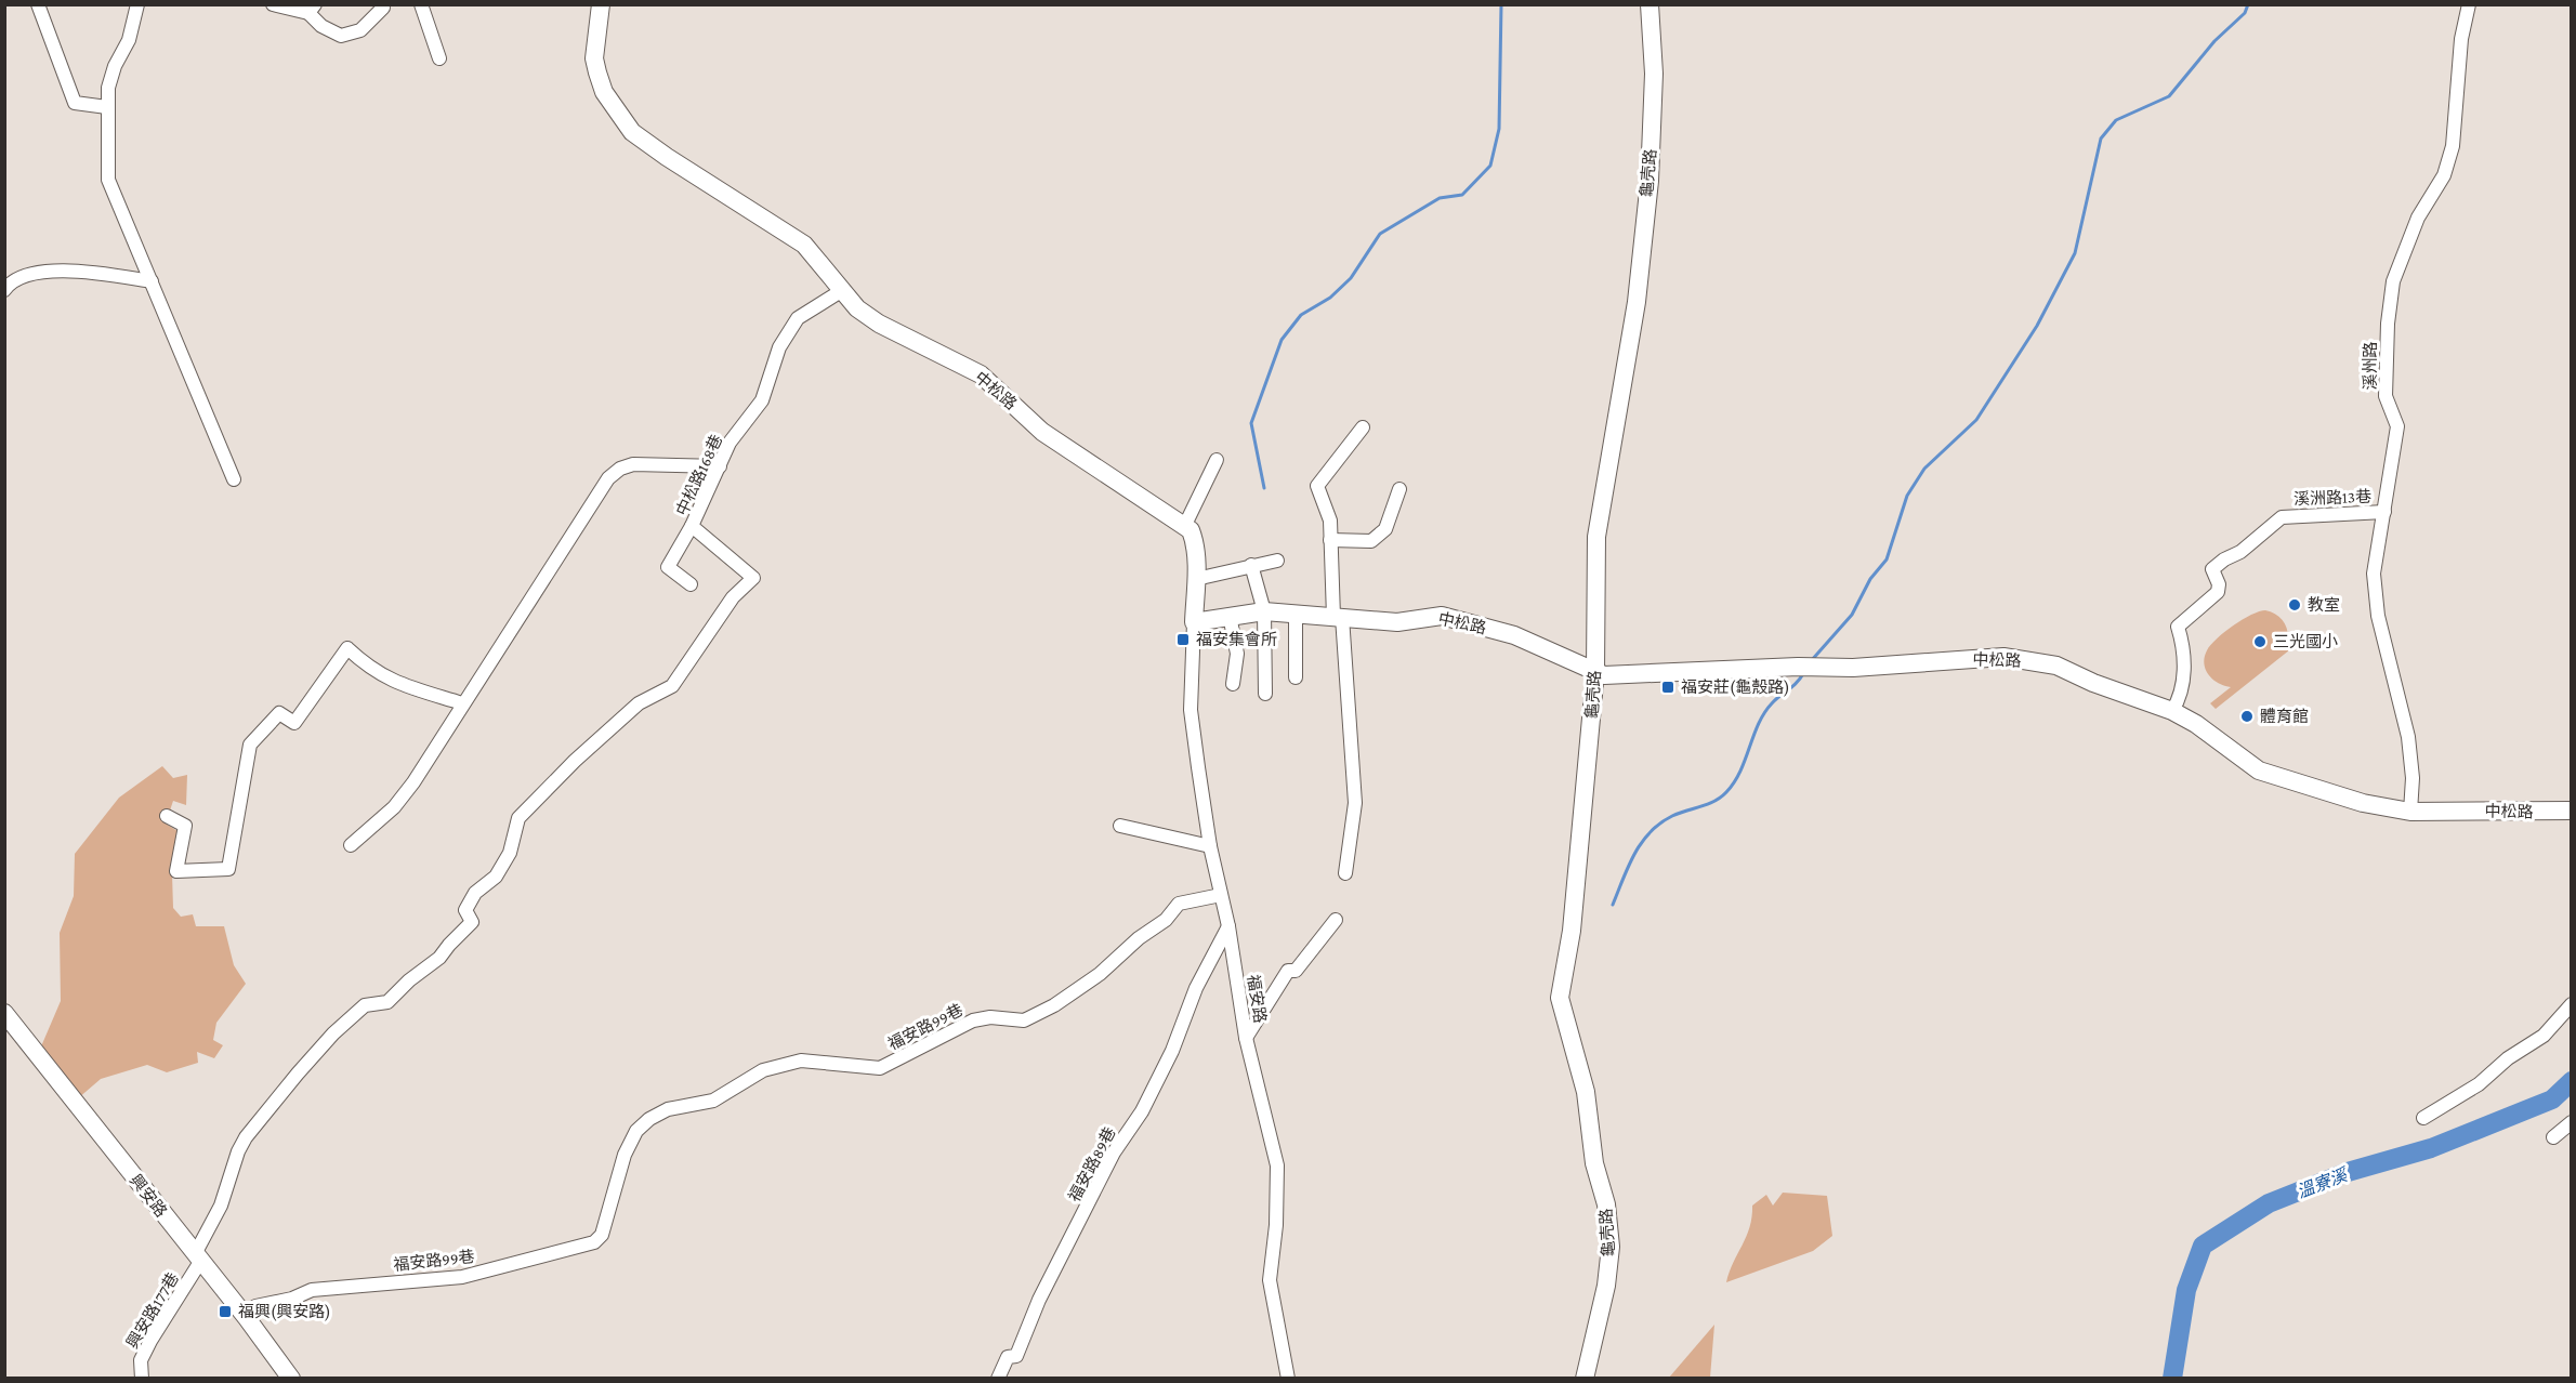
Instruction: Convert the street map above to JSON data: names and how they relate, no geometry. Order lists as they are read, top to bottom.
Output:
{
  "streets": {
    "street": [
      "龜壳路",
      "溪州路",
      "中松路",
      "中松路168巷",
      "溪洲路13巷",
      "福安路",
      "福安路99巷",
      "福安路89巷",
      "興安路",
      "興安路177巷"
    ]
  },
  "crossings": [
    ["龜壳路", "中松路"],
    ["溪州路", "中松路"],
    ["溪州路", "溪洲路13巷"],
    ["中松路", "中松路168巷"],
    ["中松路", "溪洲路13巷"],
    ["中松路", "福安路"],
    ["中松路168巷", "興安路177巷"],
    ["福安路", "福安路99巷"],
    ["福安路", "福安路89巷"],
    ["福安路99巷", "興安路"],
    ["興安路", "興安路177巷"]
  ],
  "water": ["溫寮溪"],
  "places": {
    "other": ["教室", "三光國小", "體育館"],
    "transit": ["福安集會所", "福安莊(龜殼路)", "福興(興安路)"]
  }
}
